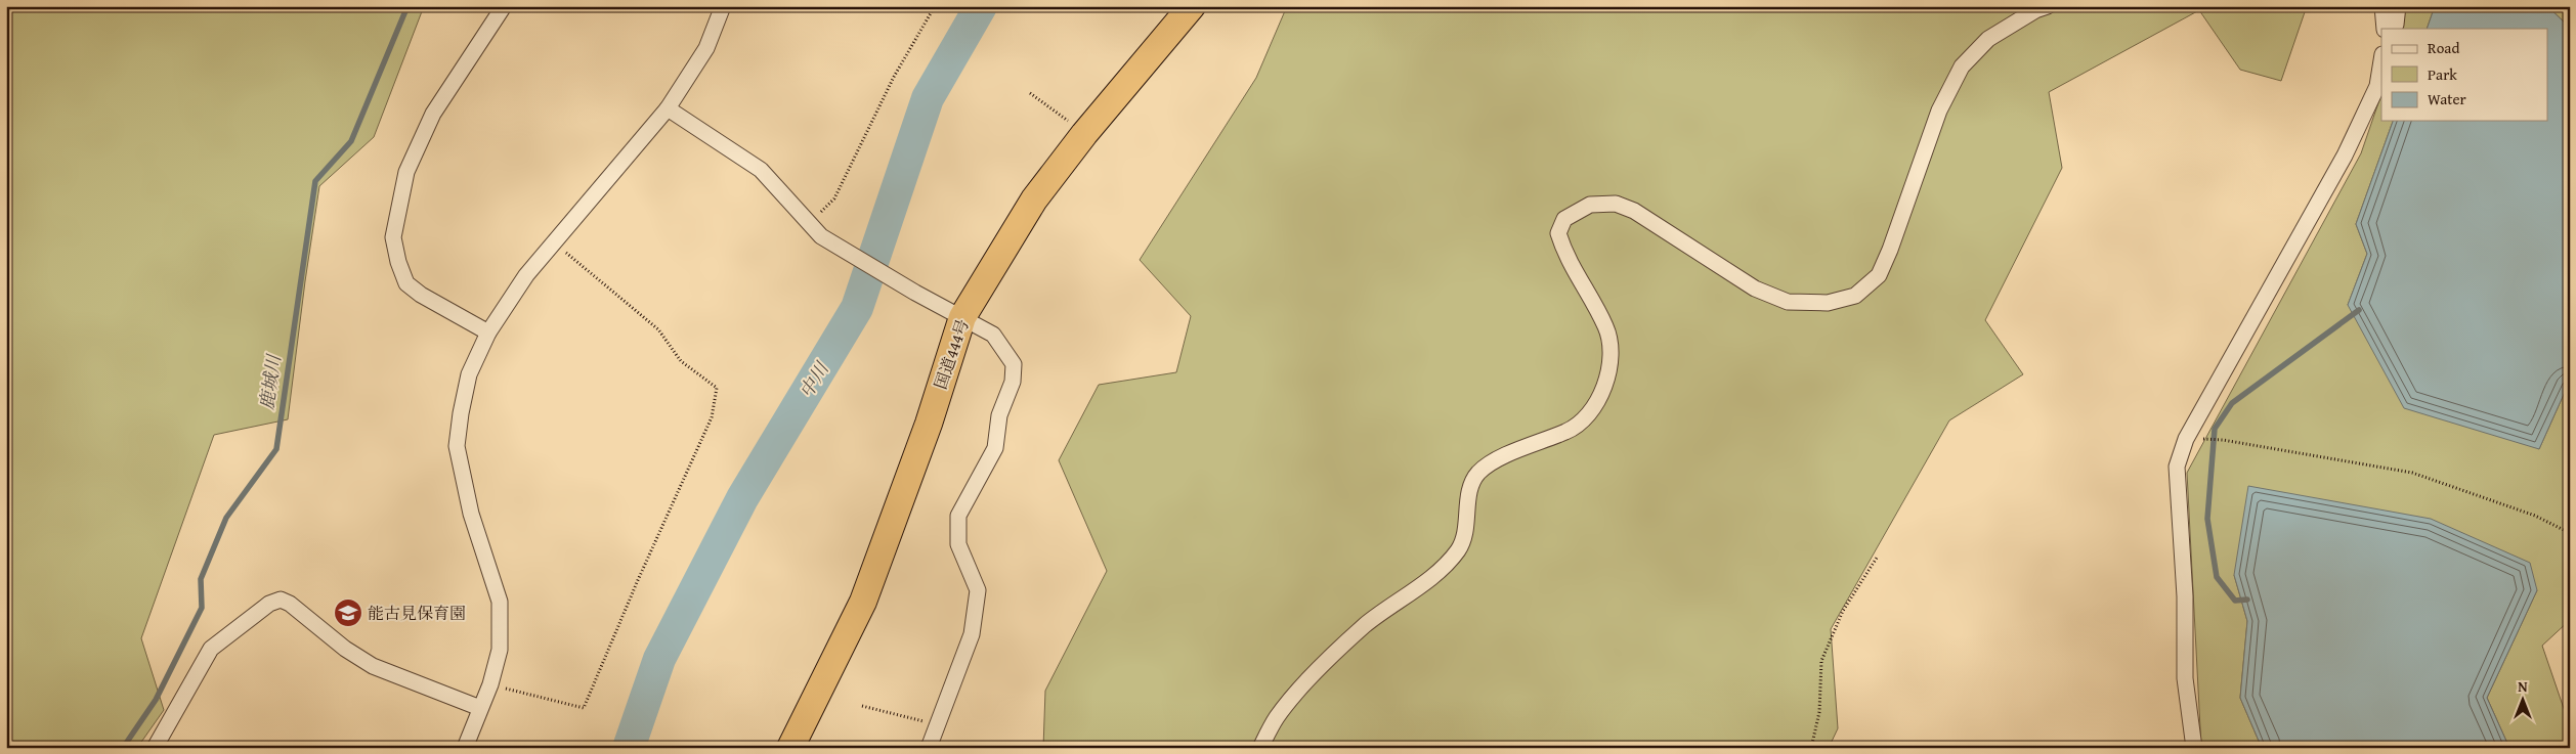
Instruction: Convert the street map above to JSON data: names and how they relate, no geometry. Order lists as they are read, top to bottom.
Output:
{
  "streets": {
    "highway": ["国道444号"]
  },
  "water": ["中川", "鹿城川"],
  "places": {
    "school or university": ["能古見保育園"]
  },
  "legend": ["Road", "Park", "Water"],
  "north": "top"
}
